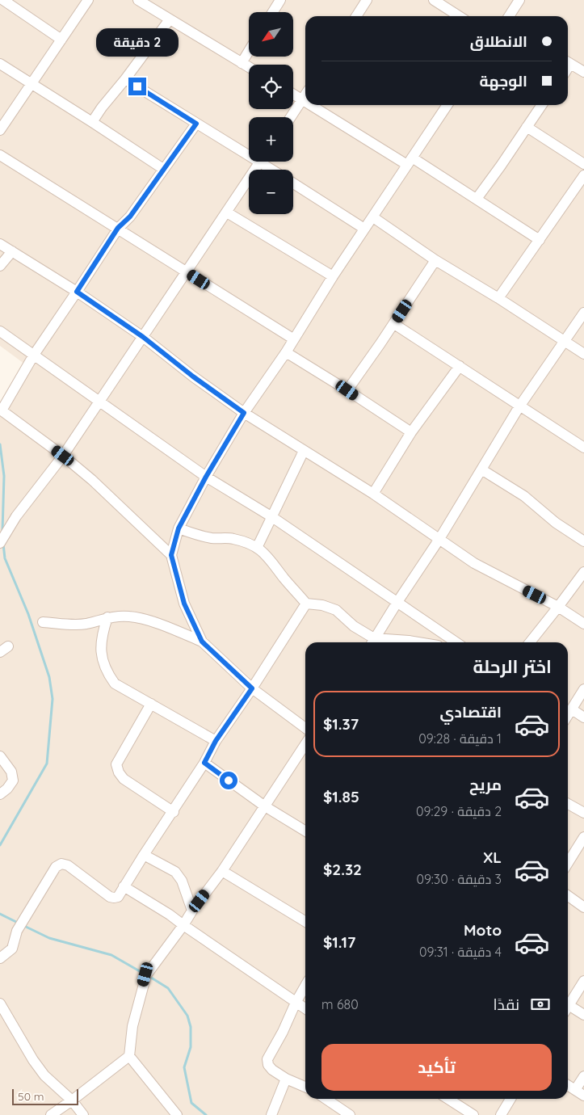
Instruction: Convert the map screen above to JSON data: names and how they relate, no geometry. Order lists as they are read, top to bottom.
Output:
{
  "scale_bar": "50 m",
  "north": "bottom left",
  "page": {
    "map_buttons": ["+", "−"],
    "banner": ["الانطلاق", "الوجهة"],
    "bubble": "2 دقيقة",
    "heading": "اختر الرحلة",
    "list": [
      {
        "name": "اقتصادي",
        "note": "1 دقيقة · 09:28",
        "value": "$1.37"
      },
      {
        "name": "مريح",
        "note": "2 دقيقة · 09:29",
        "value": "$1.85"
      },
      {
        "name": "XL",
        "note": "3 دقيقة · 09:30",
        "value": "$2.32"
      },
      {
        "name": "Moto",
        "note": "4 دقيقة · 09:31",
        "value": "$1.17"
      }
    ],
    "pay": ["نقدًا", "680 m"],
    "buttons": "تأكيد",
    "scale": "50 m"
  }
}
